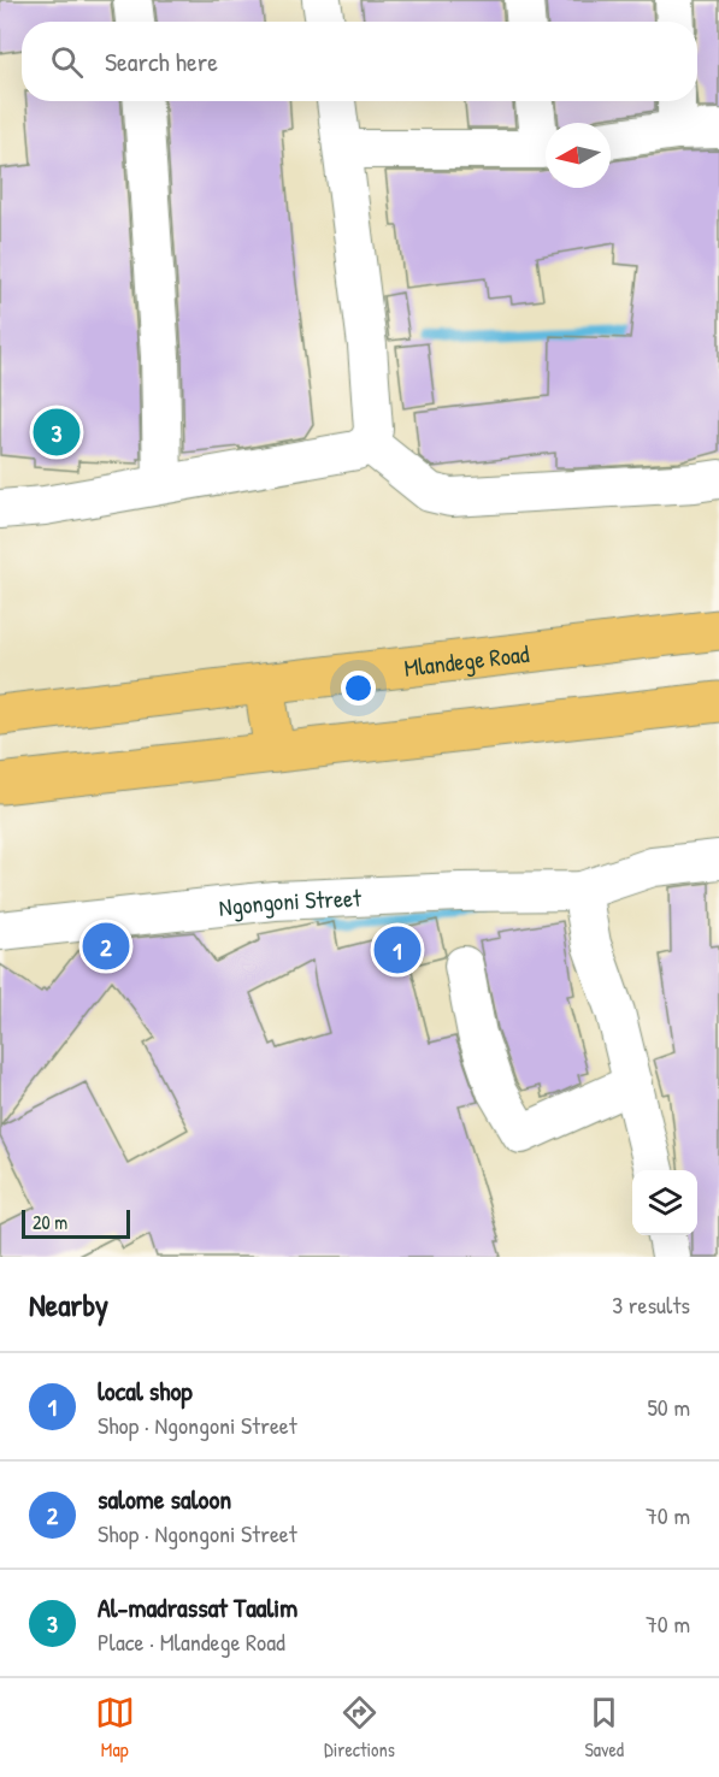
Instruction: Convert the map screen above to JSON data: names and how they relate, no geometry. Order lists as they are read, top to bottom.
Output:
{
  "streets": {
    "main road": ["Mlandege Road"],
    "street": ["Ngongoni Street"]
  },
  "scale_bar": "20 m",
  "north": "left",
  "page": {
    "search": "Search here",
    "pins": ["3", "2", "1"],
    "scale": "20 m",
    "heading": ["Nearby", "3 results"],
    "list": [
      {
        "mark": "1",
        "name": "local shop",
        "note": "Shop · Ngongoni Street",
        "value": "50 m"
      },
      {
        "mark": "2",
        "name": "salome saloon",
        "note": "Shop · Ngongoni Street",
        "value": "70 m"
      },
      {
        "mark": "3",
        "name": "Al-madrassat Taalim",
        "note": "Place · Mlandege Road",
        "value": "70 m"
      }
    ],
    "nav": ["Map", "Directions", "Saved"]
  }
}
